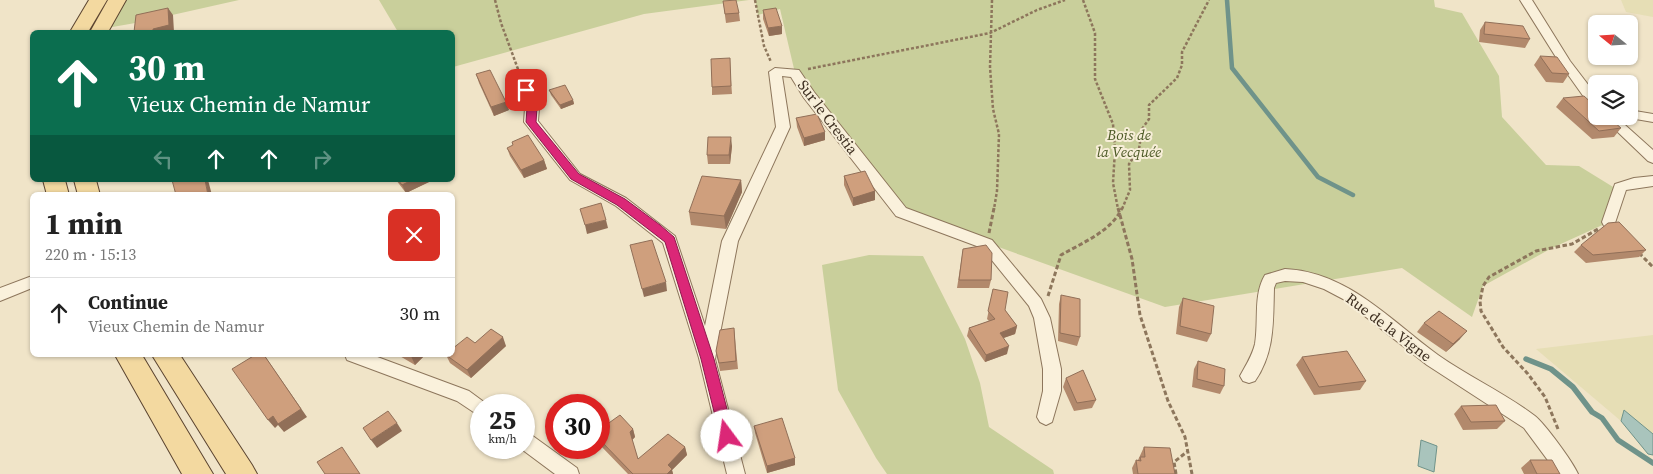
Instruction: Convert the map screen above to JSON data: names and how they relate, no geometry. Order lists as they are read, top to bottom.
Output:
{
  "streets": {
    "street": ["Sur le Crestia", "Rue de la Vigne"]
  },
  "parks": ["Bois de la Vecquée"],
  "north": "left",
  "page": {
    "turn": ["30 m", "Vieux Chemin de Namur"],
    "heading": ["1 min", "220 m · 15:13"],
    "list": [
      {
        "name": "Continue",
        "note": "Vieux Chemin de Namur",
        "value": "30 m"
      }
    ],
    "speed": "25 km/h",
    "limit": "30"
  }
}
